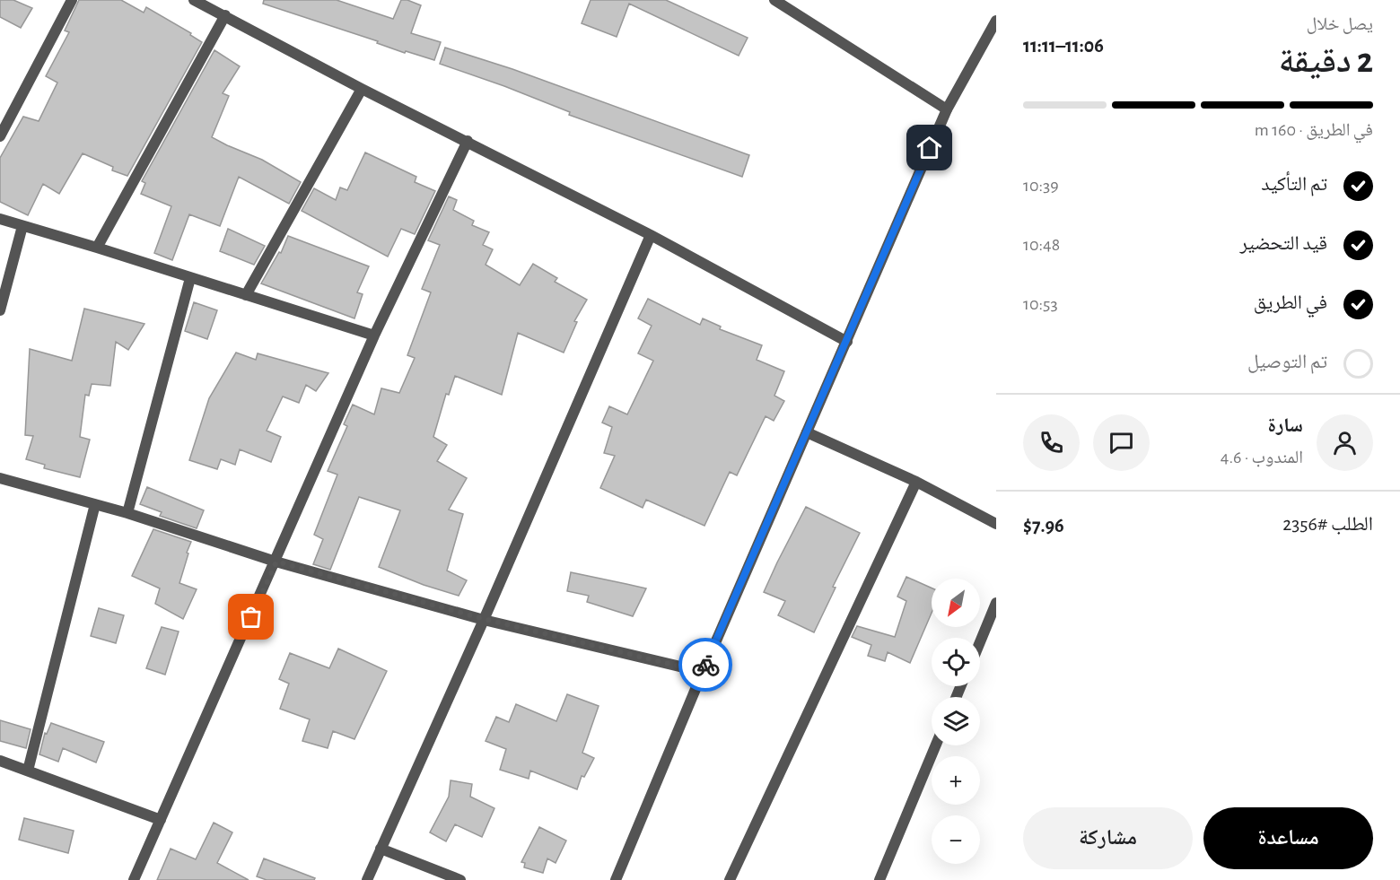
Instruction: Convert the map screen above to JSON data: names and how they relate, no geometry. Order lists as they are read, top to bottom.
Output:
{
  "north": "bottom left",
  "page": {
    "heading": ["2 دقيقة", "يصل خلال", "11:06–11:11"],
    "panel": [
      "سارة",
      "المندوب · 4.6",
      "الطلب #2356",
      "$7.96"
    ],
    "bar": "في الطريق · 160 m",
    "list": [
      ["تم التأكيد", "10:39"],
      ["قيد التحضير", "10:48"],
      ["في الطريق", "10:53"],
      "تم التوصيل"
    ],
    "map_buttons": ["+", "−"],
    "buttons": ["مساعدة", "مشاركة"]
  }
}
